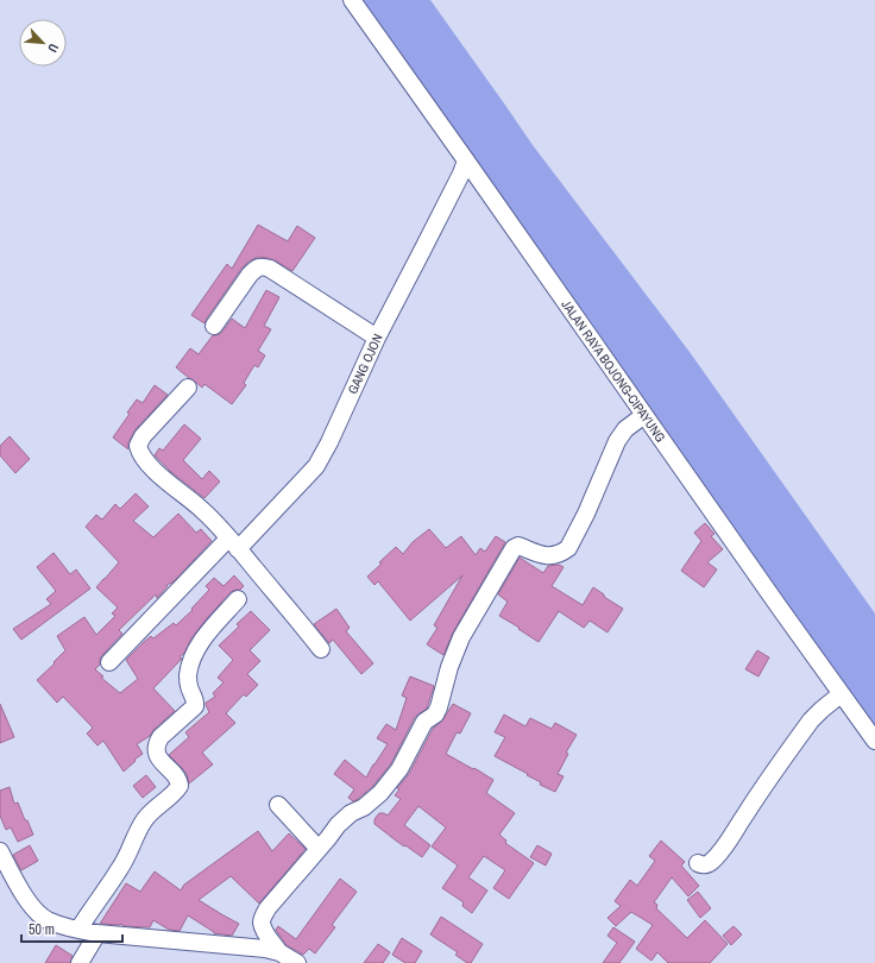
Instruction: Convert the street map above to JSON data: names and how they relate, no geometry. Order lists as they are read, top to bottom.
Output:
{
  "streets": {
    "street": ["GANG OJON", "JALAN RAYA BOJONG-CIPAYUNG"]
  },
  "crossings": [
    ["GANG OJON", "JALAN RAYA BOJONG-CIPAYUNG"]
  ],
  "scale_bar": "50 m",
  "north": "bottom right"
}
